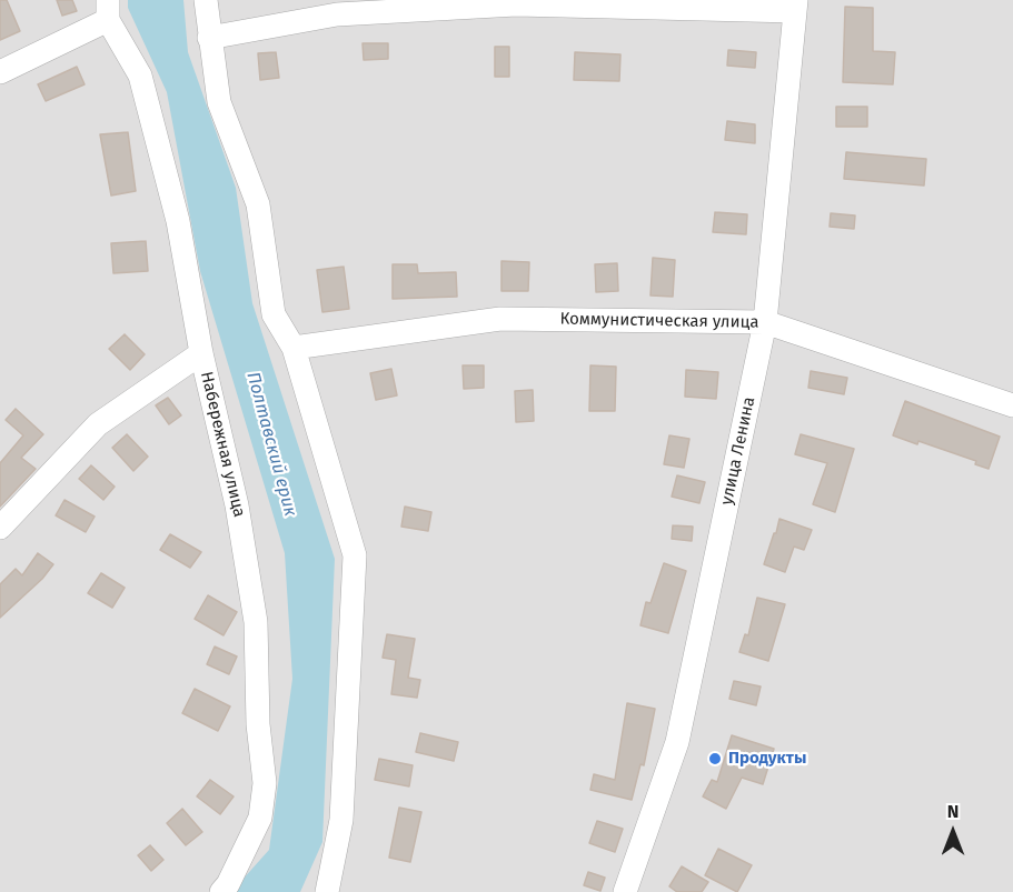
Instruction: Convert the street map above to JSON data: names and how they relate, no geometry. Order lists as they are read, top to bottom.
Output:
{
  "streets": {
    "street": ["Коммунистическая улица", "Набережная улица", "улица Ленина"]
  },
  "crossings": [
    ["Коммунистическая улица", "улица Ленина"]
  ],
  "water": ["Полтавский ерик"],
  "places": ["Продукты"],
  "north": "top"
}
